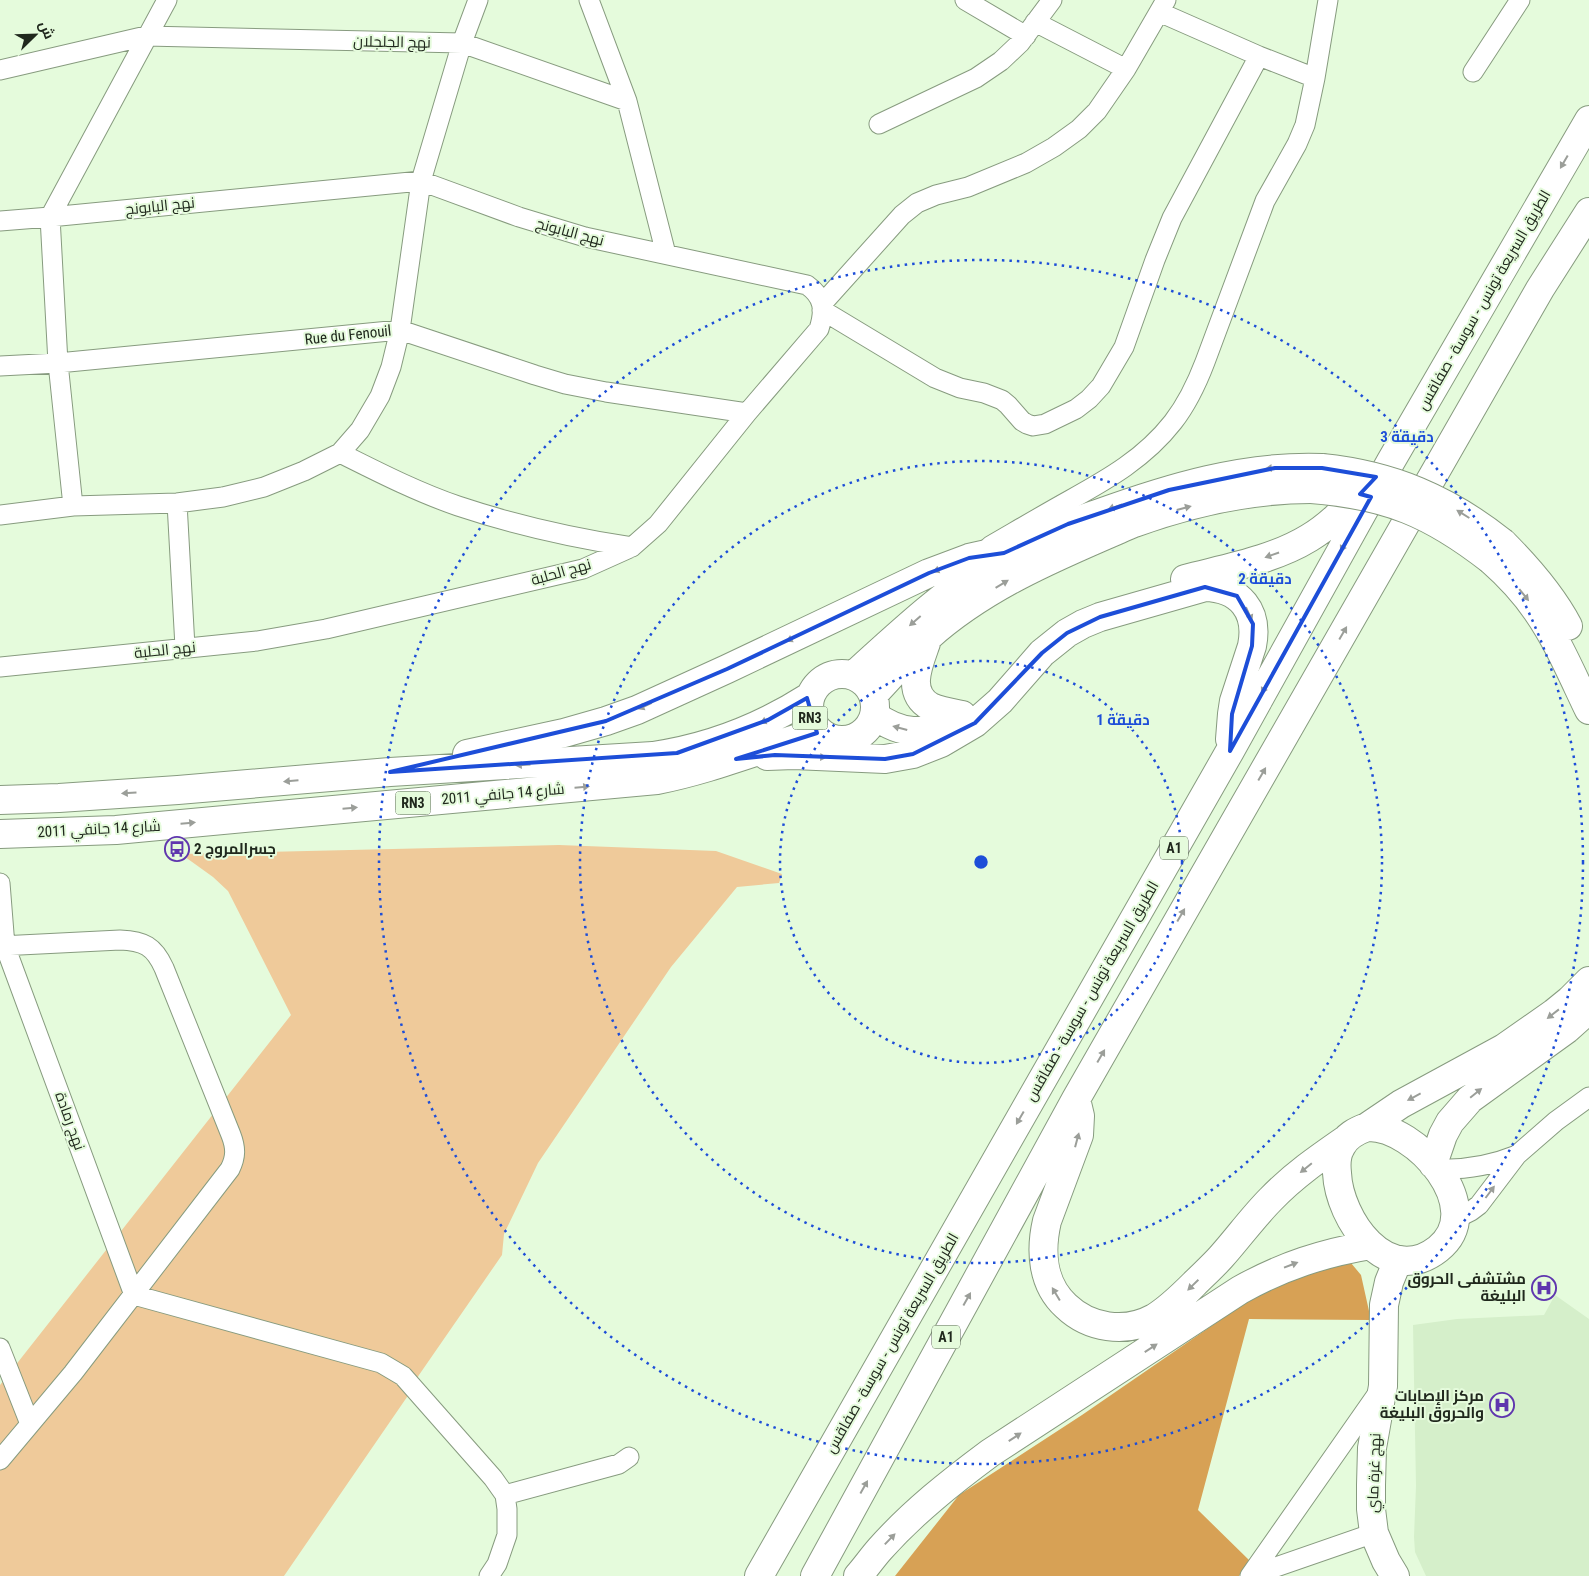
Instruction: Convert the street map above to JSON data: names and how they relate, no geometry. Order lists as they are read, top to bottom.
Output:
{
  "streets": {
    "main road": [
      "الطريق السريعة تونس - سوسة - صفاقس",
      "RN3",
      "شارع 14 جانفي 2011",
      "A1",
      "نهج غرة ماي"
    ],
    "street": [
      "نهج الجلجلان",
      "نهج البابونج",
      "Rue du Fenouil",
      "نهج الحلبة",
      "نهج رمادة"
    ]
  },
  "crossings": [
    ["RN3", "شارع 14 جانفي 2011"]
  ],
  "places": {
    "bus stop": ["جسرالمروج 2"],
    "hospital": ["مشتشفى الحروق البليغة", "مركز الإصابات والحروق البليغة"]
  },
  "north": "top right",
  "rings": ["3 دقيقة", "2 دقيقة", "1 دقيقة"]
}
